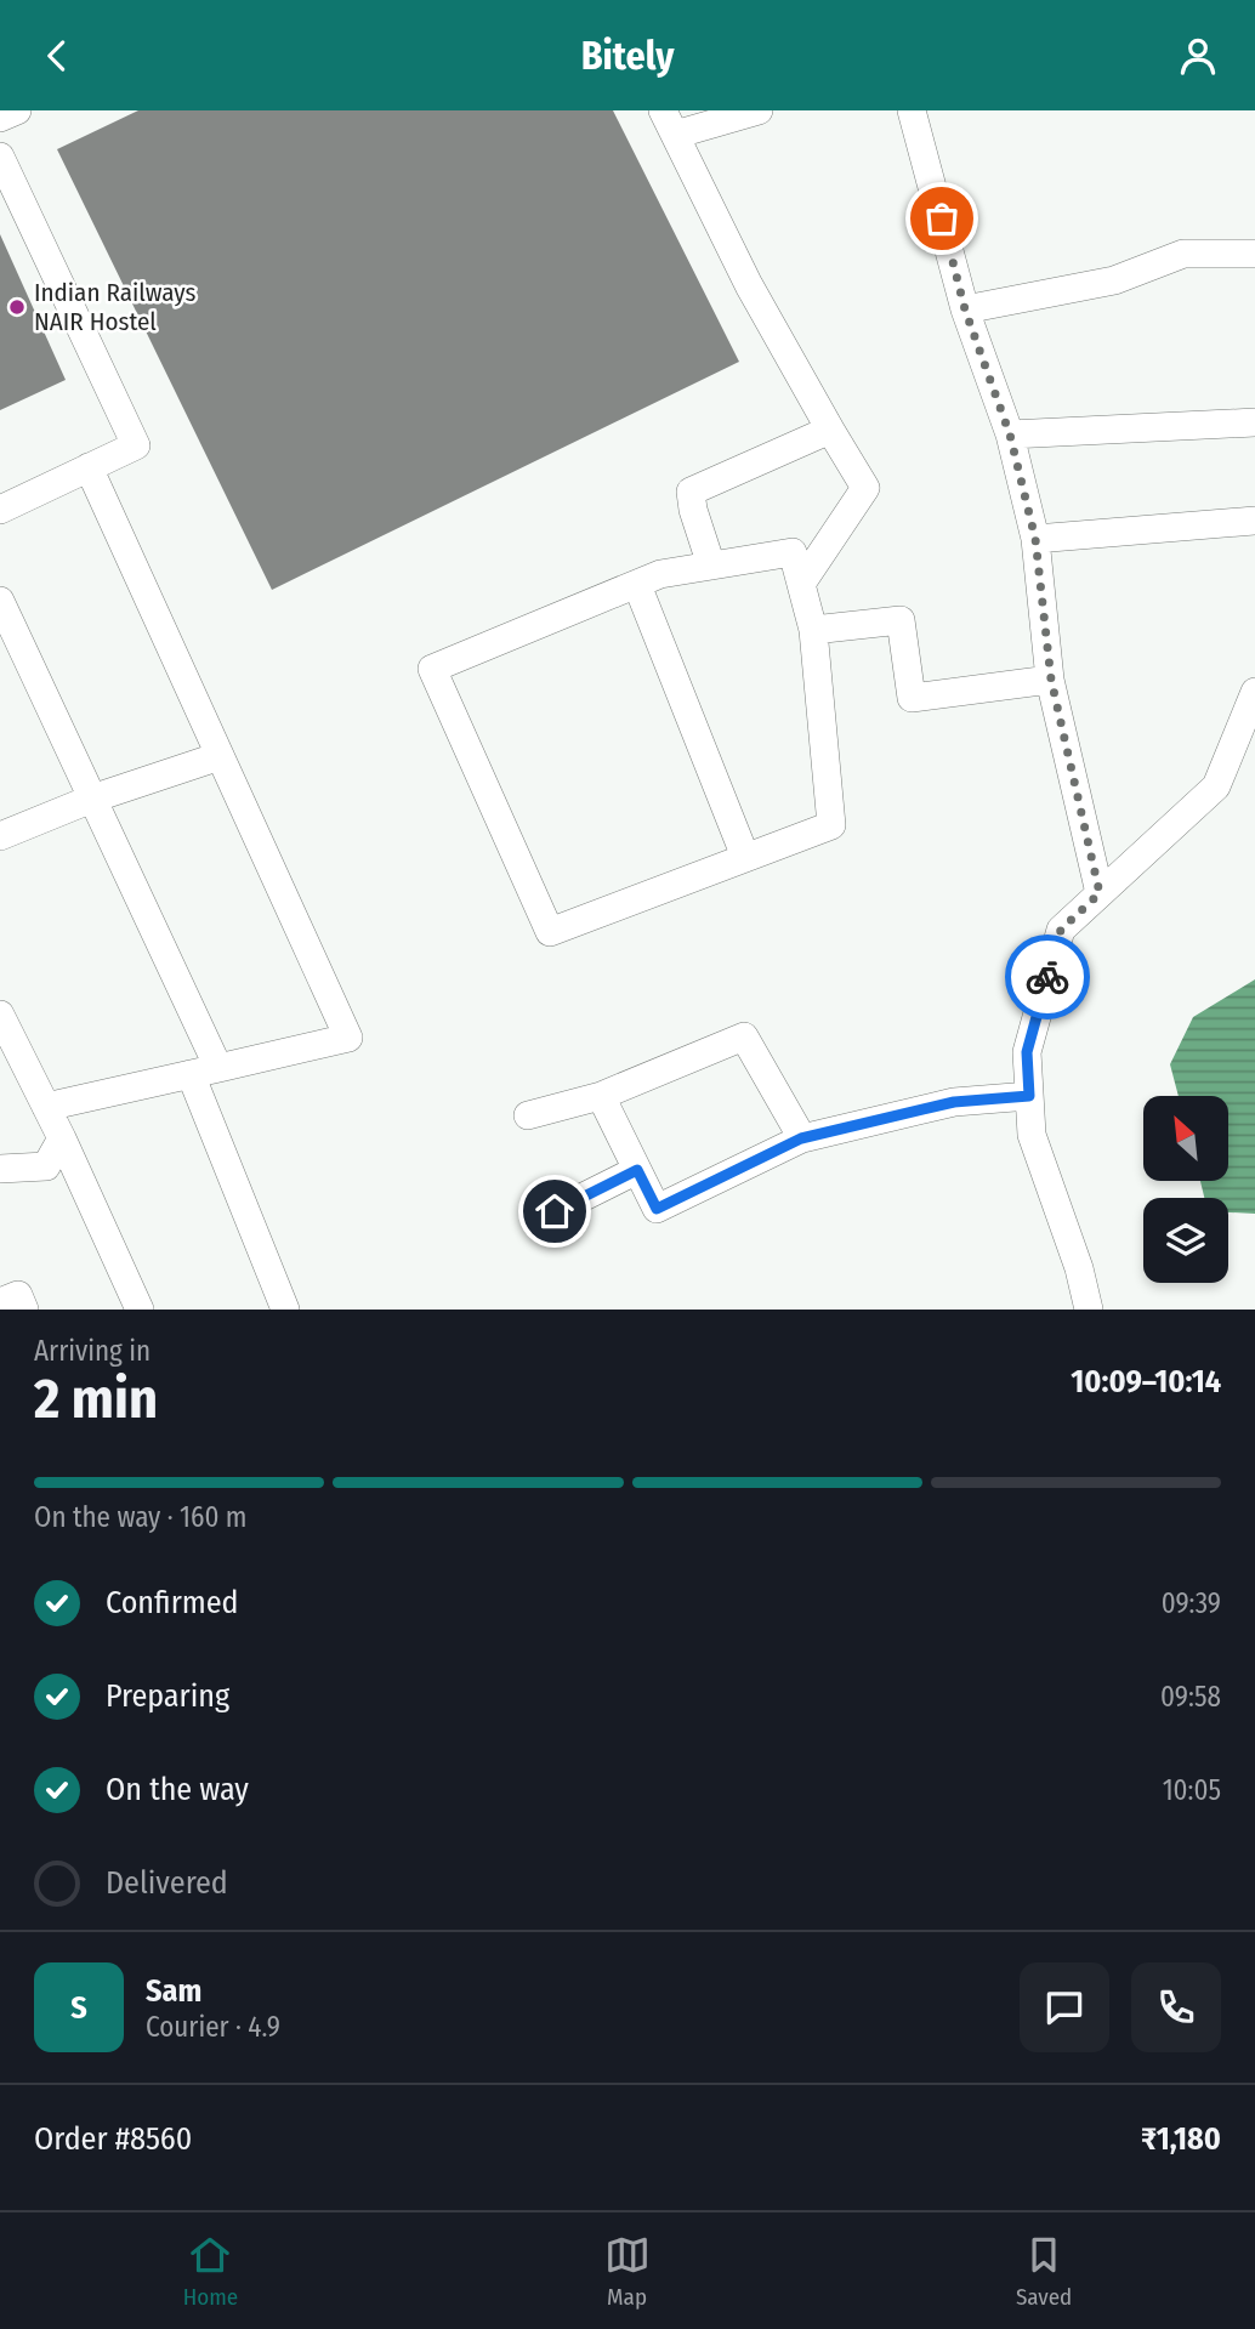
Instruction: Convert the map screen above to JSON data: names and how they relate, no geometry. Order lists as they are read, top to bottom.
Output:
{
  "places": ["Indian Railways NAIR Hostel"],
  "north": "top left",
  "page": {
    "header": "Bitely",
    "heading": ["2 min", "Arriving in", "10:09–10:14"],
    "panel": [
      "Sam",
      "Courier · 4.9",
      "Order #8560",
      "₹1,180"
    ],
    "bar": "On the way · 160 m",
    "list": [
      ["Confirmed", "09:39"],
      ["Preparing", "09:58"],
      ["On the way", "10:05"],
      "Delivered"
    ],
    "round": "S",
    "tabs": ["Home", "Map", "Saved"]
  }
}
